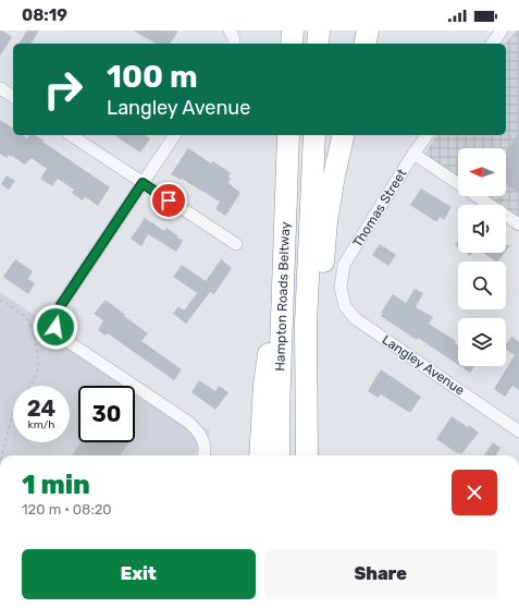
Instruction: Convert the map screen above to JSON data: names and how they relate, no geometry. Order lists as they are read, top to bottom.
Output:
{
  "streets": {
    "highway": ["Hampton Roads Beltway"],
    "street": ["Thomas Street", "Langley Avenue"]
  },
  "crossings": [
    ["Thomas Street", "Langley Avenue"]
  ],
  "north": "left",
  "page": {
    "status": "08:19",
    "turn": ["100 m", "Langley Avenue"],
    "speed": "24 km/h",
    "limit": "30",
    "heading": ["1 min", "120 m · 08:20"],
    "buttons": ["Exit", "Share"]
  }
}
